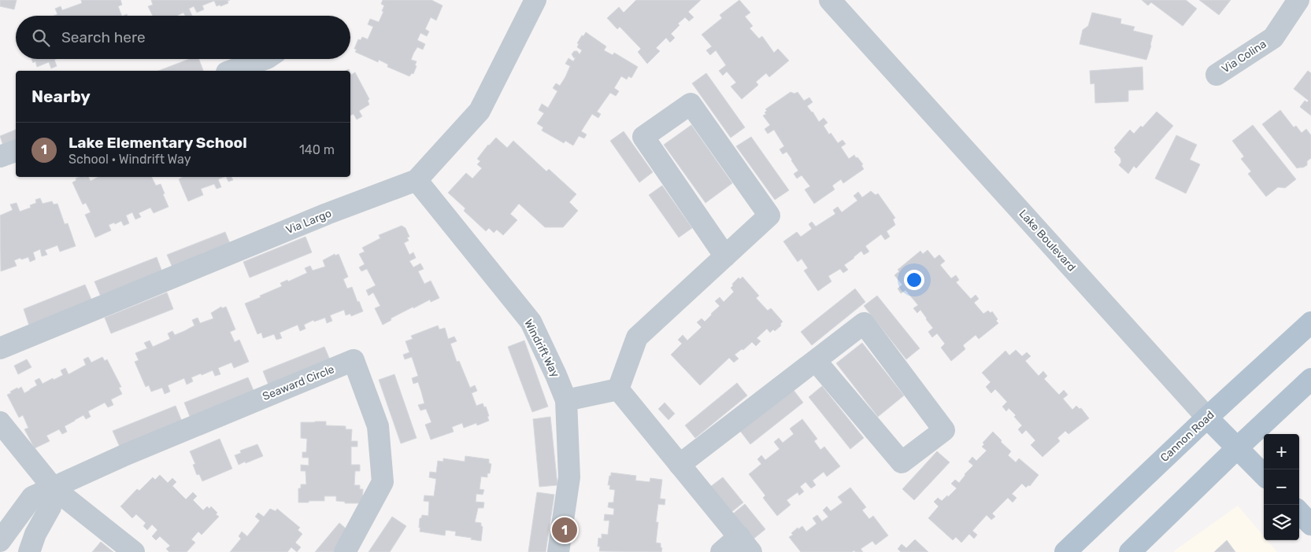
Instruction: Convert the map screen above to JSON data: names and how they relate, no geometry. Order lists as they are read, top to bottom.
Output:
{
  "streets": {
    "main road": ["Lake Boulevard", "Cannon Road"],
    "street": [
      "Via Colina",
      "Via Largo",
      "Windrift Way",
      "Seaward Circle"
    ]
  },
  "crossings": [
    ["Via Largo", "Windrift Way"],
    ["Lake Boulevard", "Cannon Road"]
  ],
  "page": {
    "search": "Search here",
    "heading": "Nearby",
    "list": [
      {
        "mark": "1",
        "name": "Lake Elementary School",
        "note": "School · Windrift Way",
        "value": "140 m"
      }
    ],
    "map_buttons": ["+", "−"],
    "pins": "1"
  }
}
